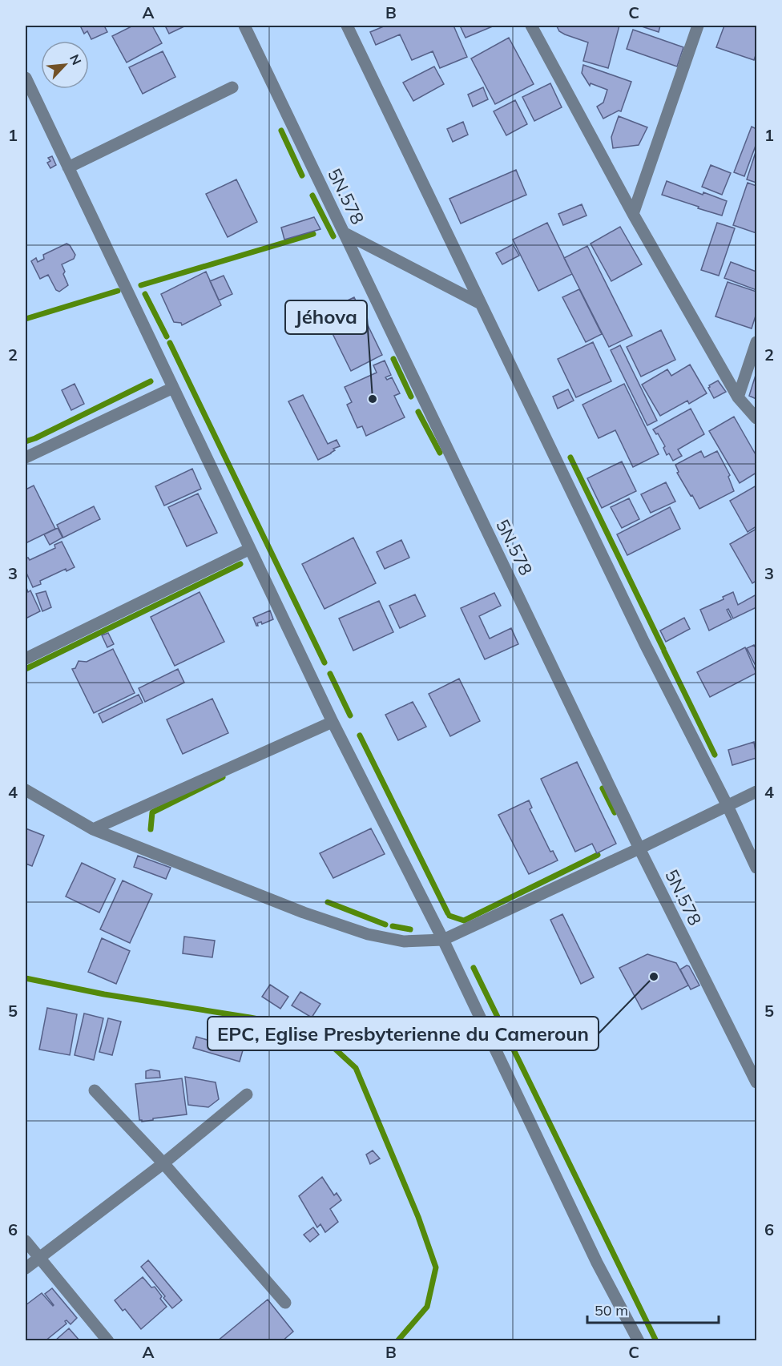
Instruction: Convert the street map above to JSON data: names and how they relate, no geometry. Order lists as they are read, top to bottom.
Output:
{
  "streets": {
    "street": ["5N.578"]
  },
  "places": ["Jéhova", "EPC, Eglise Presbyterienne du Cameroun"],
  "scale_bar": "50 m",
  "north": "top right",
  "grid": {
    "columns": ["A", "B", "C"],
    "rows": [
      "1",
      "2",
      "3",
      "4",
      "5",
      "6"
    ]
  }
}
